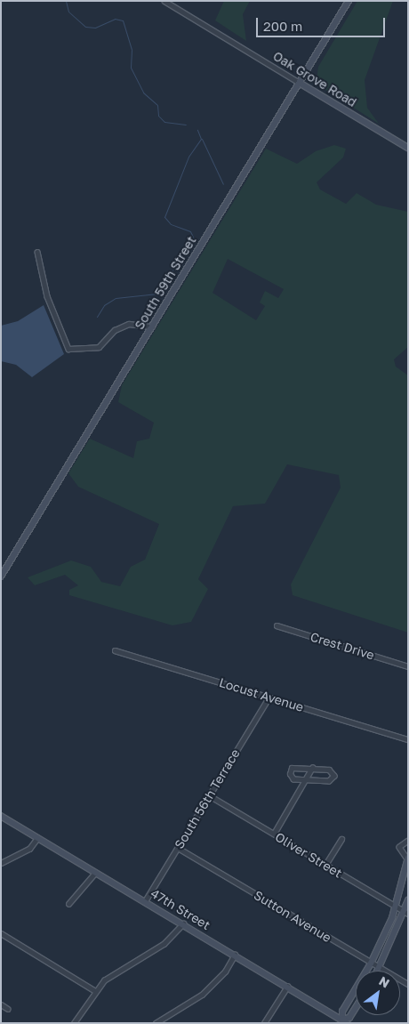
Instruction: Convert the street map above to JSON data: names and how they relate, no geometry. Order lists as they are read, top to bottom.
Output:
{
  "streets": {
    "main road": ["Oak Grove Road", "South 59th Street", "47th Street"],
    "street": [
      "Crest Drive",
      "Locust Avenue",
      "South 56th Terrace",
      "Oliver Street",
      "Sutton Avenue"
    ]
  },
  "crossings": [
    ["Oak Grove Road", "South 59th Street"],
    ["Locust Avenue", "South 56th Terrace"],
    ["South 56th Terrace", "Oliver Street"],
    ["South 56th Terrace", "47th Street"],
    ["South 56th Terrace", "Sutton Avenue"]
  ],
  "scale_bar": "200 m",
  "north": "top right"
}
